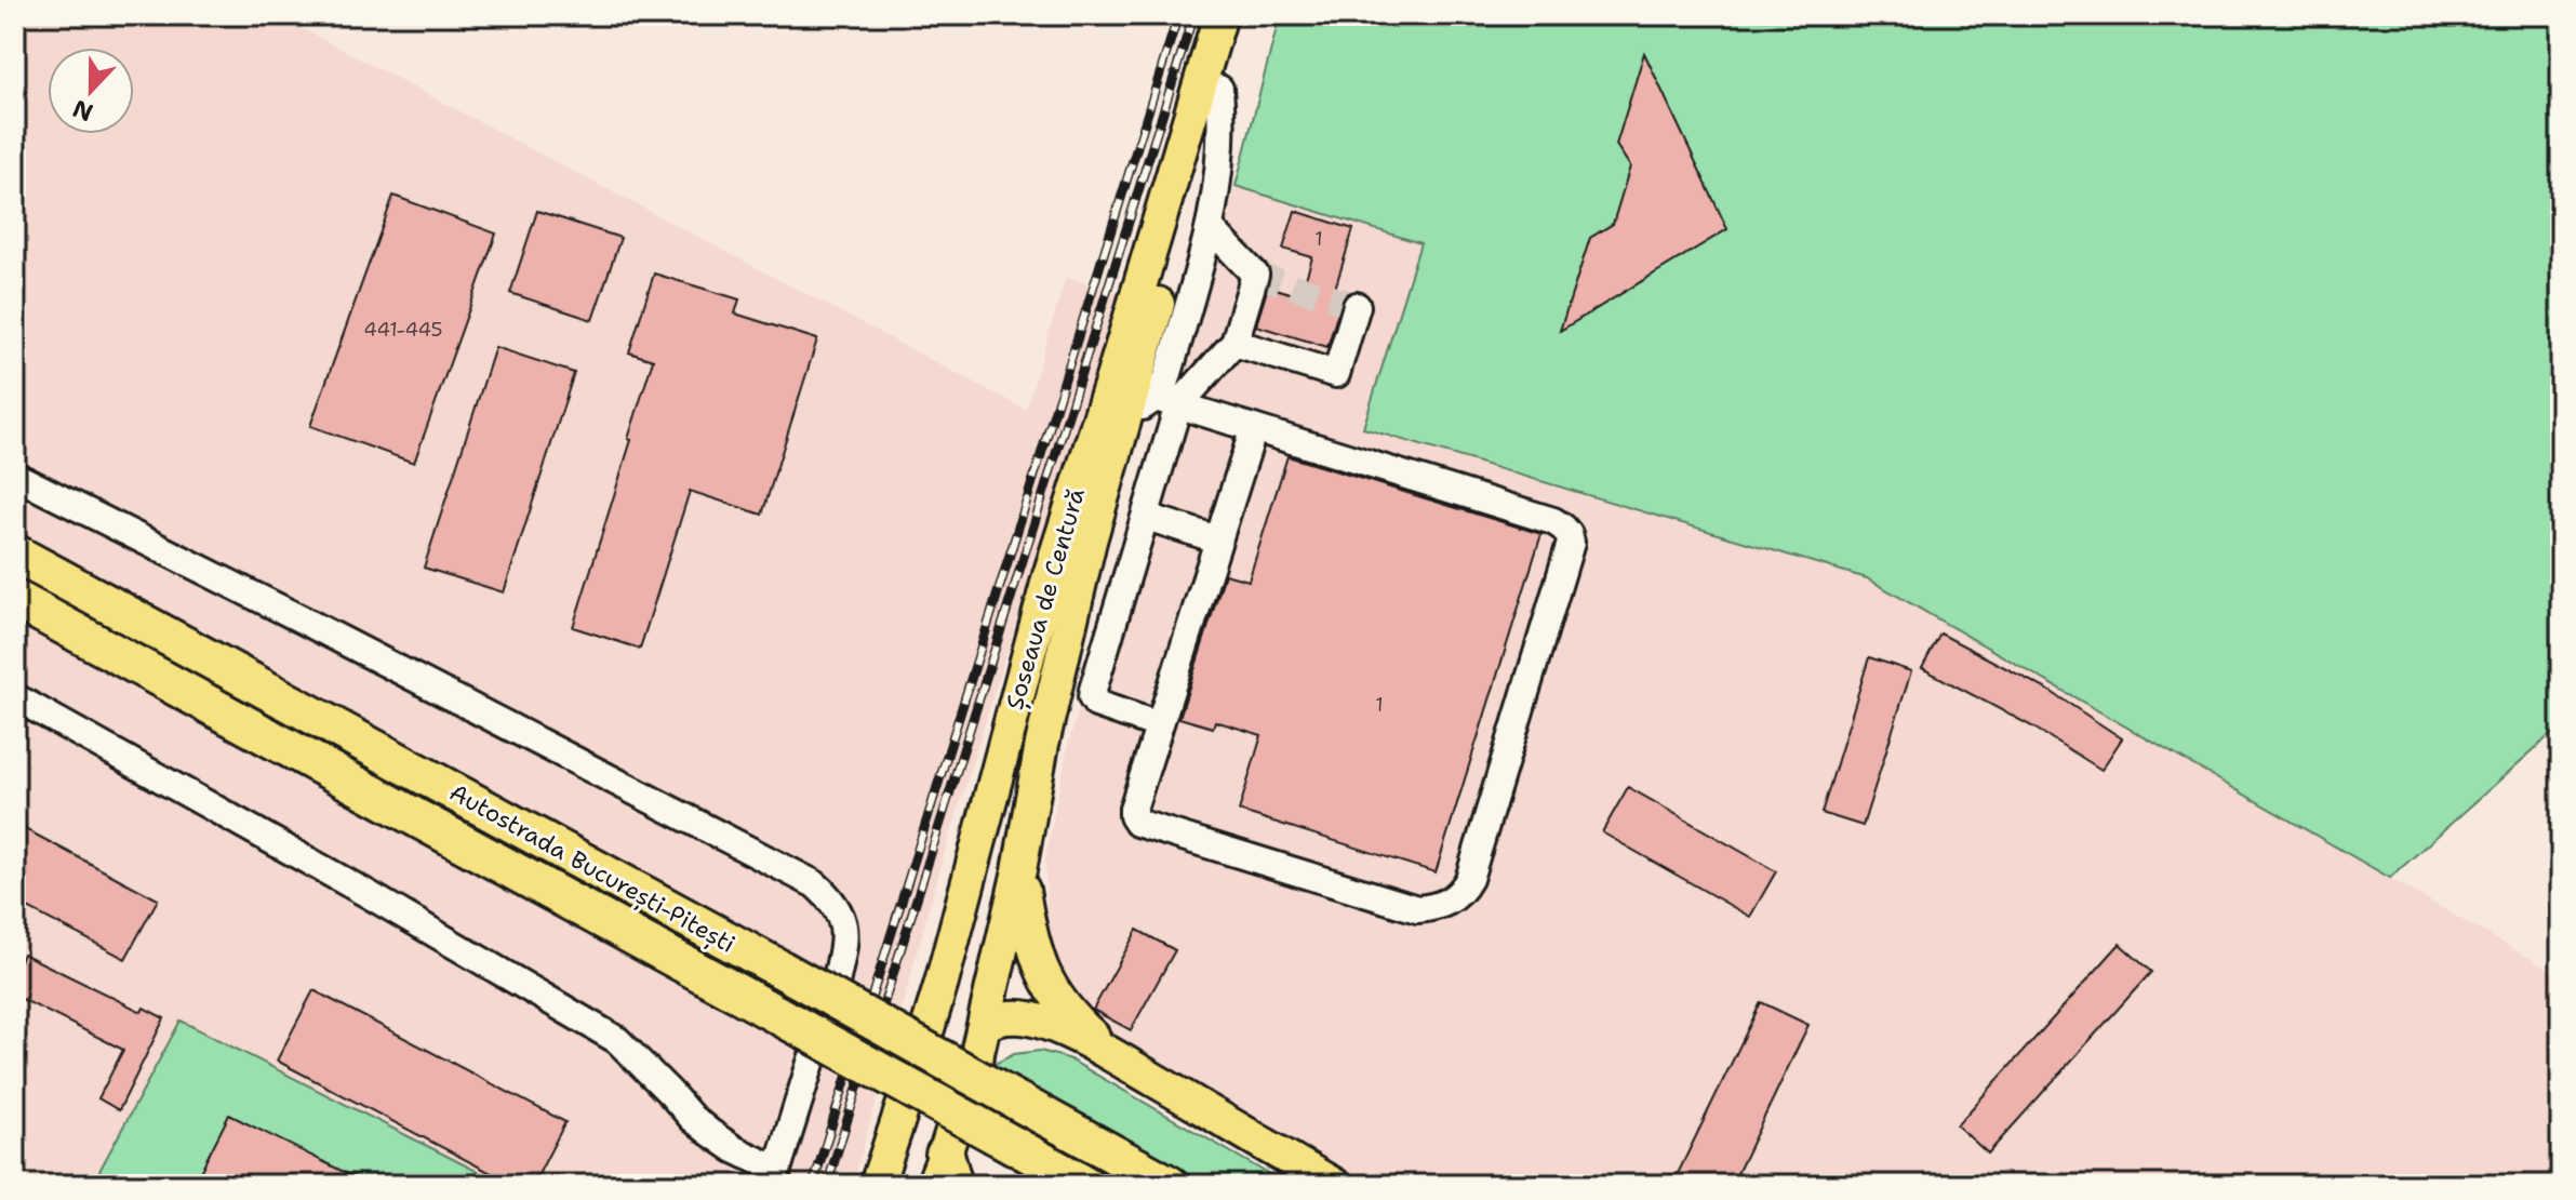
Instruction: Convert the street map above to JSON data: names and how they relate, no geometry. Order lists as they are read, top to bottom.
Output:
{
  "streets": {
    "highway": ["Autostrada București-Pitești"],
    "main road": ["Șoseaua de Centură"]
  },
  "house_numbers": ["1", "441-445", "1"],
  "north": "bottom"
}
